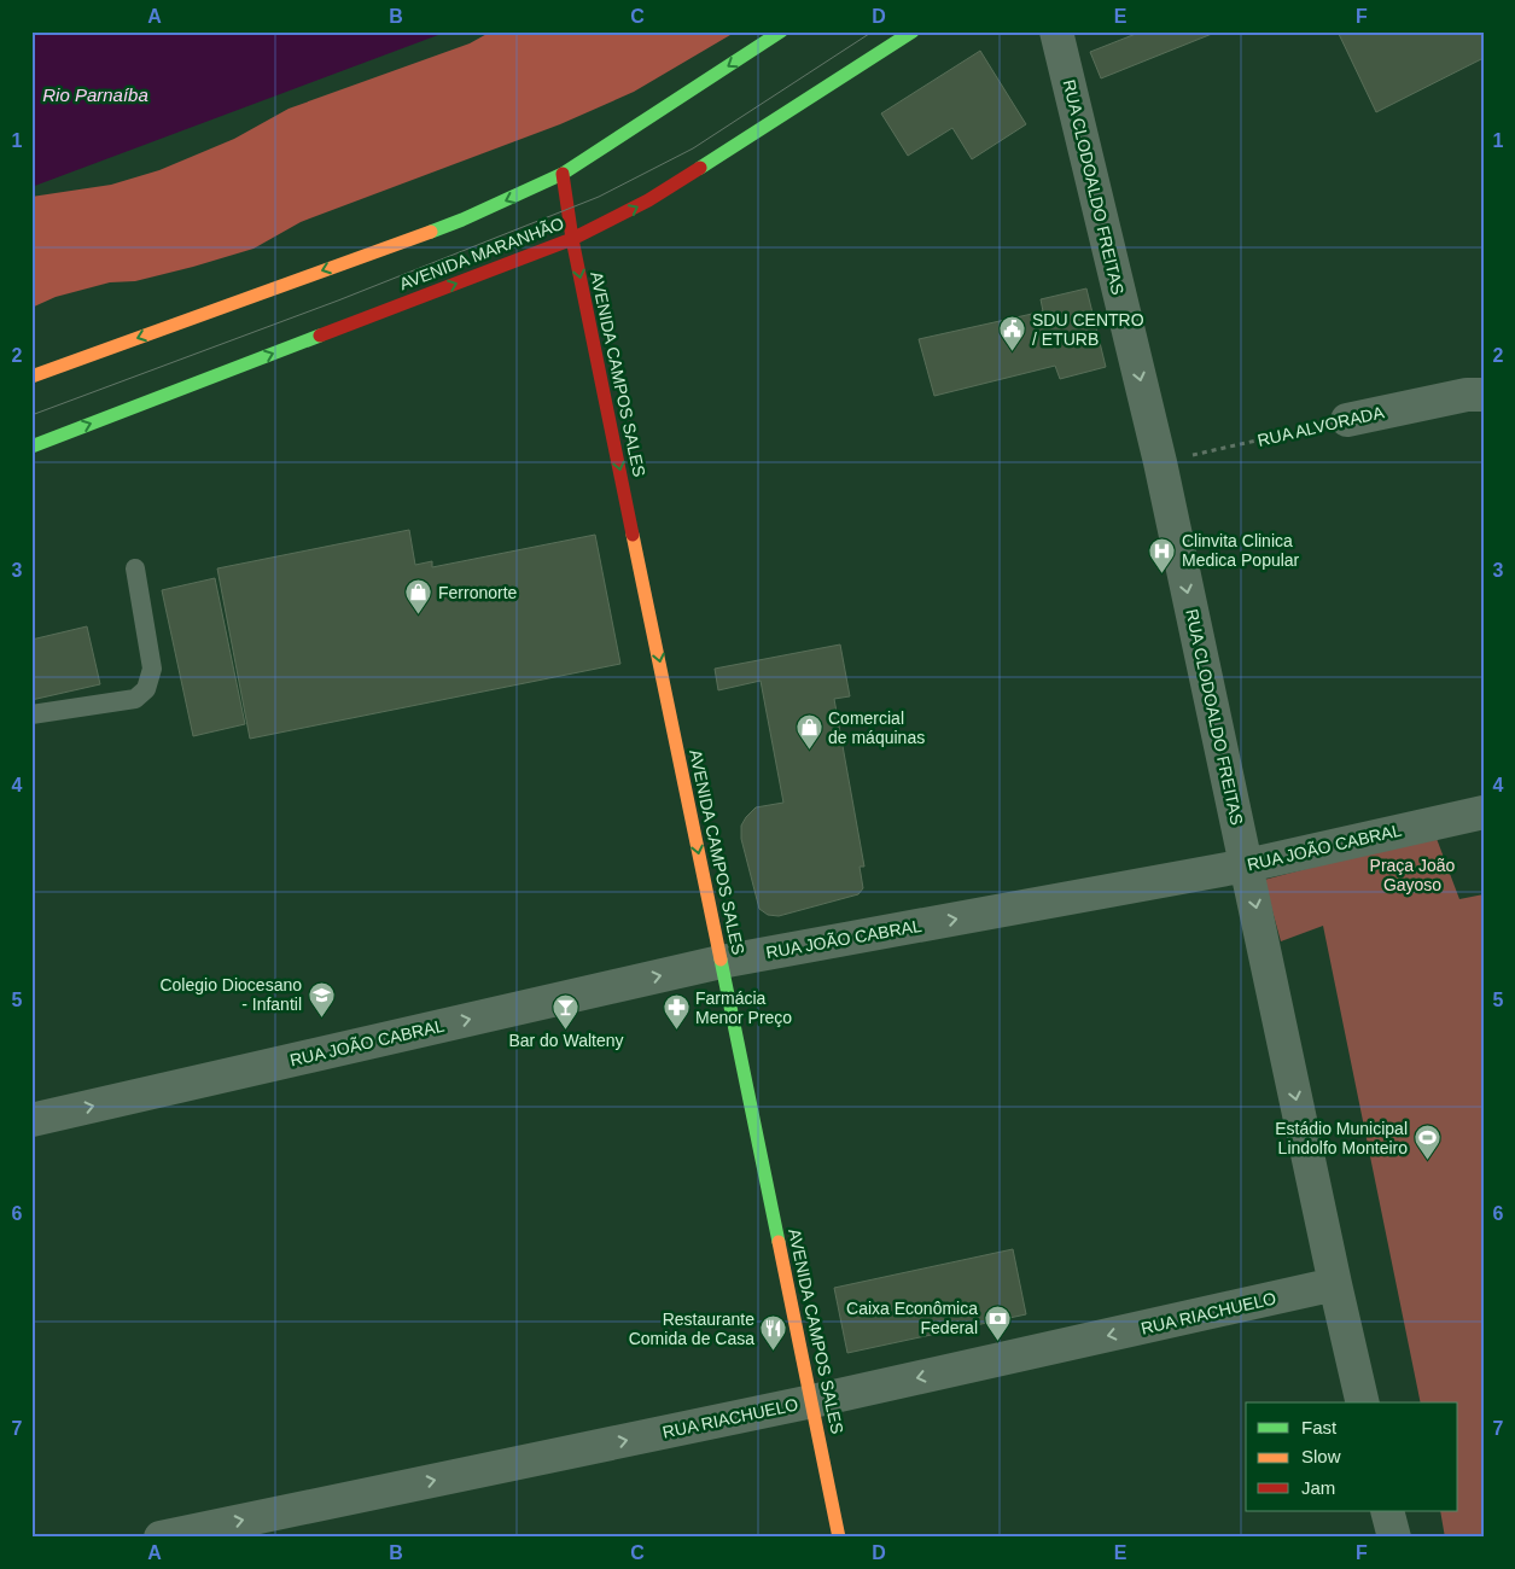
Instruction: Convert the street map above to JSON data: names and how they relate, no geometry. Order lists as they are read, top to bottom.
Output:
{
  "streets": {
    "main road": ["AVENIDA MARANHÃO", "AVENIDA CAMPOS SALES"],
    "street": [
      "RUA CLODOALDO FREITAS",
      "RUA ALVORADA",
      "RUA JOÃO CABRAL",
      "RUA RIACHUELO"
    ]
  },
  "crossings": [
    ["RUA CLODOALDO FREITAS", "RUA ALVORADA"],
    ["RUA CLODOALDO FREITAS", "RUA JOÃO CABRAL"],
    ["RUA CLODOALDO FREITAS", "RUA RIACHUELO"],
    ["AVENIDA MARANHÃO", "AVENIDA CAMPOS SALES"],
    ["AVENIDA CAMPOS SALES", "RUA JOÃO CABRAL"],
    ["AVENIDA CAMPOS SALES", "RUA RIACHUELO"]
  ],
  "one_way": ["RUA CLODOALDO FREITAS", "AVENIDA CAMPOS SALES", "RUA JOÃO CABRAL"],
  "water": ["Rio Parnaíba"],
  "parks": ["Praça João Gayoso"],
  "places": {
    "public building": ["SDU CENTRO / ETURB"],
    "hospital": ["Clinvita Clinica Medica Popular"],
    "shop": ["Ferronorte", "Comercial de máquinas"],
    "school or university": ["Colegio Diocesano - Infantil"],
    "bar": ["Bar do Walteny"],
    "pharmacy": ["Farmácia Menor Preço"],
    "sports": ["Estádio Municipal Lindolfo Monteiro"],
    "bank": ["Caixa Econômica Federal"],
    "restaurant": ["Restaurante Comida de Casa"]
  },
  "legend": ["Fast", "Slow", "Jam"],
  "grid": {
    "columns": [
      "A",
      "B",
      "C",
      "D",
      "E",
      "F"
    ],
    "rows": [
      "1",
      "2",
      "3",
      "4",
      "5",
      "6",
      "7"
    ]
  }
}
